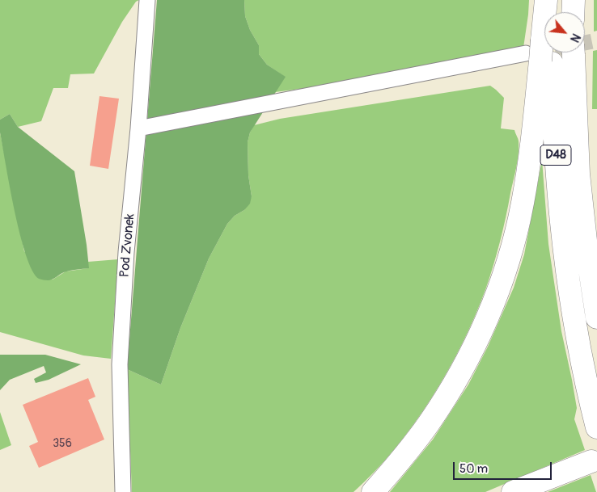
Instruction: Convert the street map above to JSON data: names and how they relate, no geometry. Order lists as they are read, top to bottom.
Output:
{
  "streets": {
    "highway": ["D48"],
    "street": ["Pod Zvonek"]
  },
  "house_numbers": ["356"],
  "scale_bar": "50 m",
  "north": "bottom right"
}
